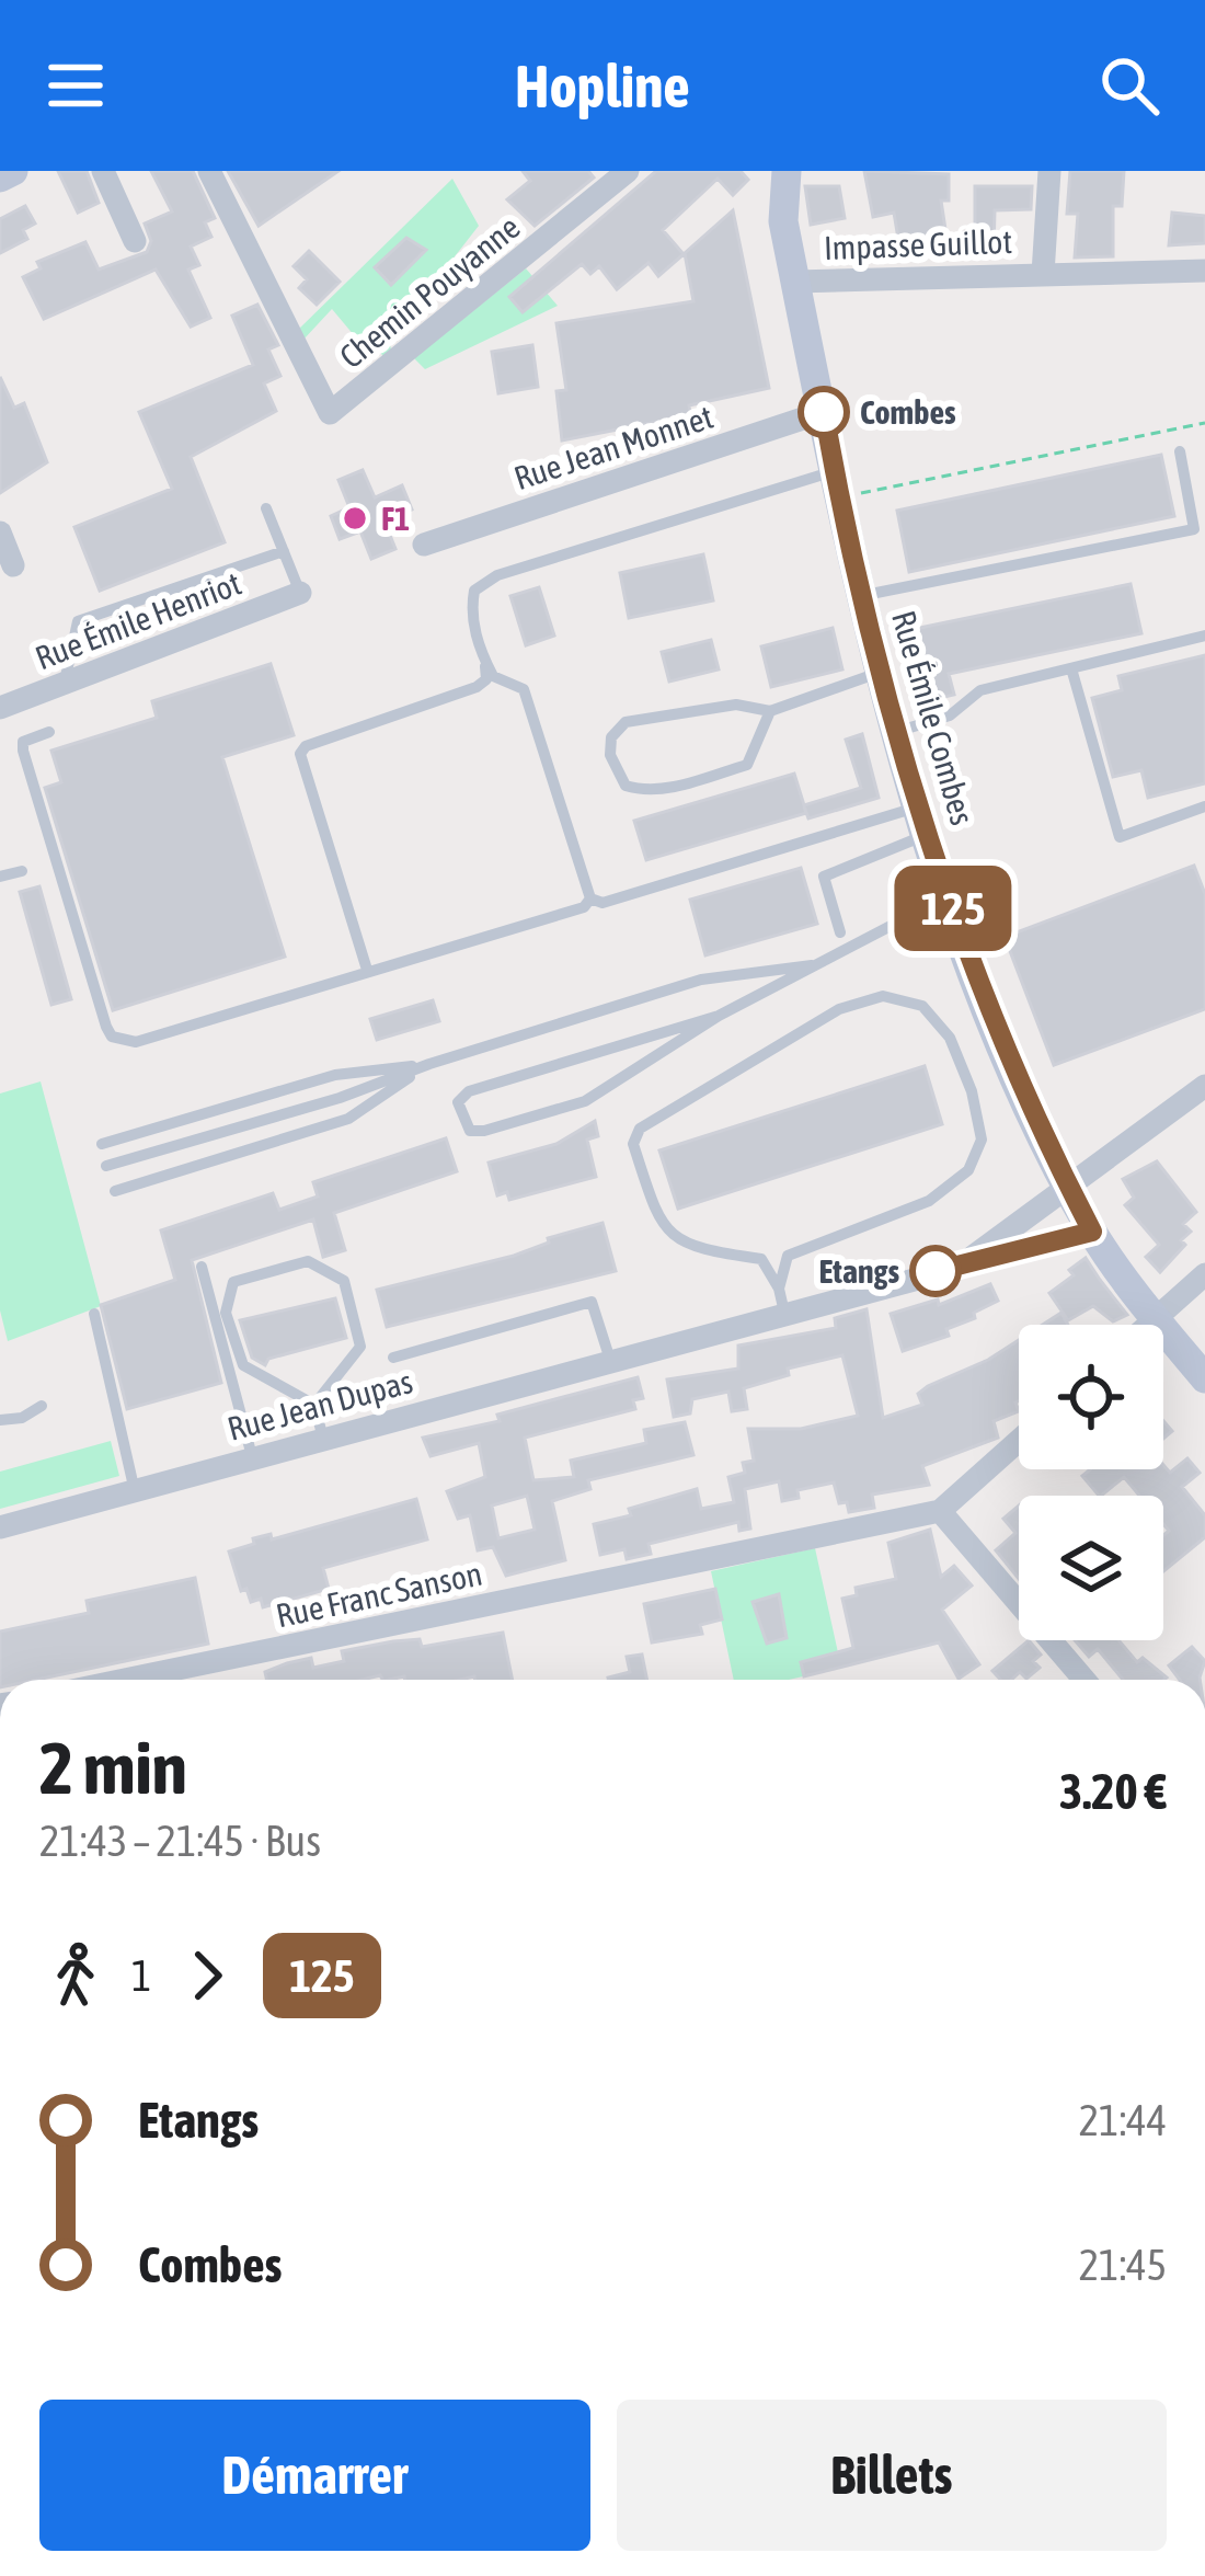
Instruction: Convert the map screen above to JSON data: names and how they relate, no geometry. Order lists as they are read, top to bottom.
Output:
{
  "streets": {
    "street": [
      "Impasse Guillot",
      "Chemin Pouyanne",
      "Rue Jean Monnet",
      "Rue Émile Henriot",
      "Rue Émile Combes",
      "Rue Jean Dupas",
      "Rue Franc Sanson"
    ]
  },
  "crossings": [
    ["Impasse Guillot", "Rue Émile Combes"],
    ["Rue Jean Monnet", "Rue Émile Combes"],
    ["Rue Émile Combes", "Rue Jean Dupas"]
  ],
  "places": ["Combes", "F1", "Etangs"],
  "lines": ["bus line 125"],
  "page": {
    "header": "Hopline",
    "on_map": "125",
    "heading": ["2 min", "21:43 – 21:45 · Bus", "3.20 €"],
    "legs": ["1", "125"],
    "list": [
      {
        "name": "Etangs",
        "value": "21:44"
      },
      {
        "name": "Combes",
        "value": "21:45"
      }
    ],
    "buttons": ["Démarrer", "Billets"]
  }
}
